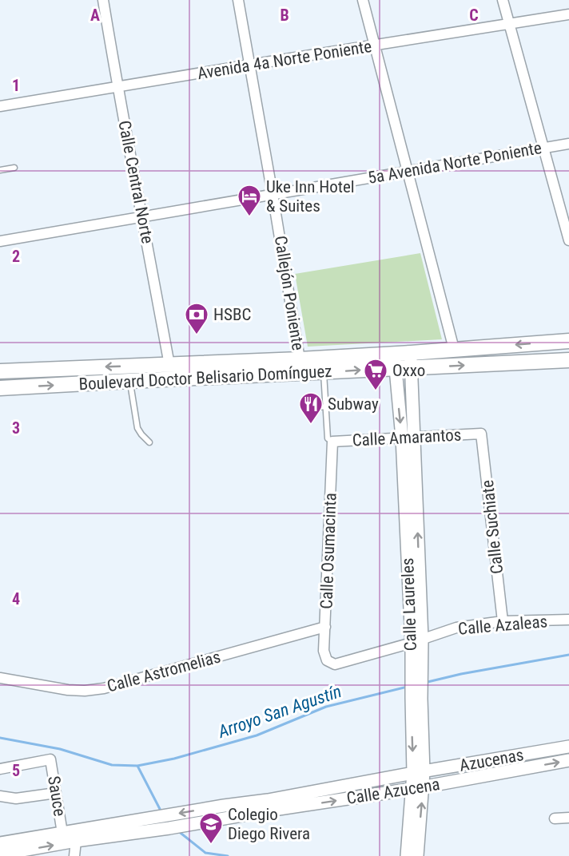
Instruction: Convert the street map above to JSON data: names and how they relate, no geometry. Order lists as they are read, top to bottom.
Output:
{
  "streets": {
    "main road": ["Boulevard Doctor Belisario Domínguez"],
    "street": [
      "Avenida 4a Norte Poniente",
      "5a Avenida Norte Poniente",
      "Calle Central Norte",
      "Callejón Poniente",
      "Calle Amarantos",
      "Calle Suchiate",
      "Calle Osumacinta",
      "Calle Laureles",
      "Calle Azaleas",
      "Calle Astromelias",
      "Azucenas",
      "Calle Azucena",
      "Sauce"
    ]
  },
  "crossings": [
    ["Avenida 4a Norte Poniente", "Calle Central Norte"],
    ["Avenida 4a Norte Poniente", "Callejón Poniente"],
    ["5a Avenida Norte Poniente", "Calle Central Norte"],
    ["5a Avenida Norte Poniente", "Callejón Poniente"],
    ["Calle Central Norte", "Boulevard Doctor Belisario Domínguez"],
    ["Callejón Poniente", "Boulevard Doctor Belisario Domínguez"],
    ["Boulevard Doctor Belisario Domínguez", "Calle Laureles"],
    ["Calle Amarantos", "Calle Suchiate"],
    ["Calle Amarantos", "Calle Osumacinta"],
    ["Calle Amarantos", "Calle Laureles"],
    ["Calle Suchiate", "Calle Azaleas"],
    ["Calle Osumacinta", "Calle Azaleas"],
    ["Calle Osumacinta", "Calle Astromelias"],
    ["Calle Laureles", "Calle Azaleas"],
    ["Calle Laureles", "Azucenas"],
    ["Calle Laureles", "Calle Azucena"],
    ["Azucenas", "Calle Azucena"]
  ],
  "one_way": ["Calle Azucena"],
  "water": ["Arroyo San Agustín"],
  "places": {
    "hotel": ["Uke Inn Hotel & Suites"],
    "bank": ["HSBC"],
    "supermarket": ["Oxxo"],
    "restaurant": ["Subway"],
    "school or university": ["Colegio Diego Rivera"]
  },
  "grid": {
    "columns": ["A", "B", "C"],
    "rows": [
      "1",
      "2",
      "3",
      "4",
      "5"
    ]
  }
}
